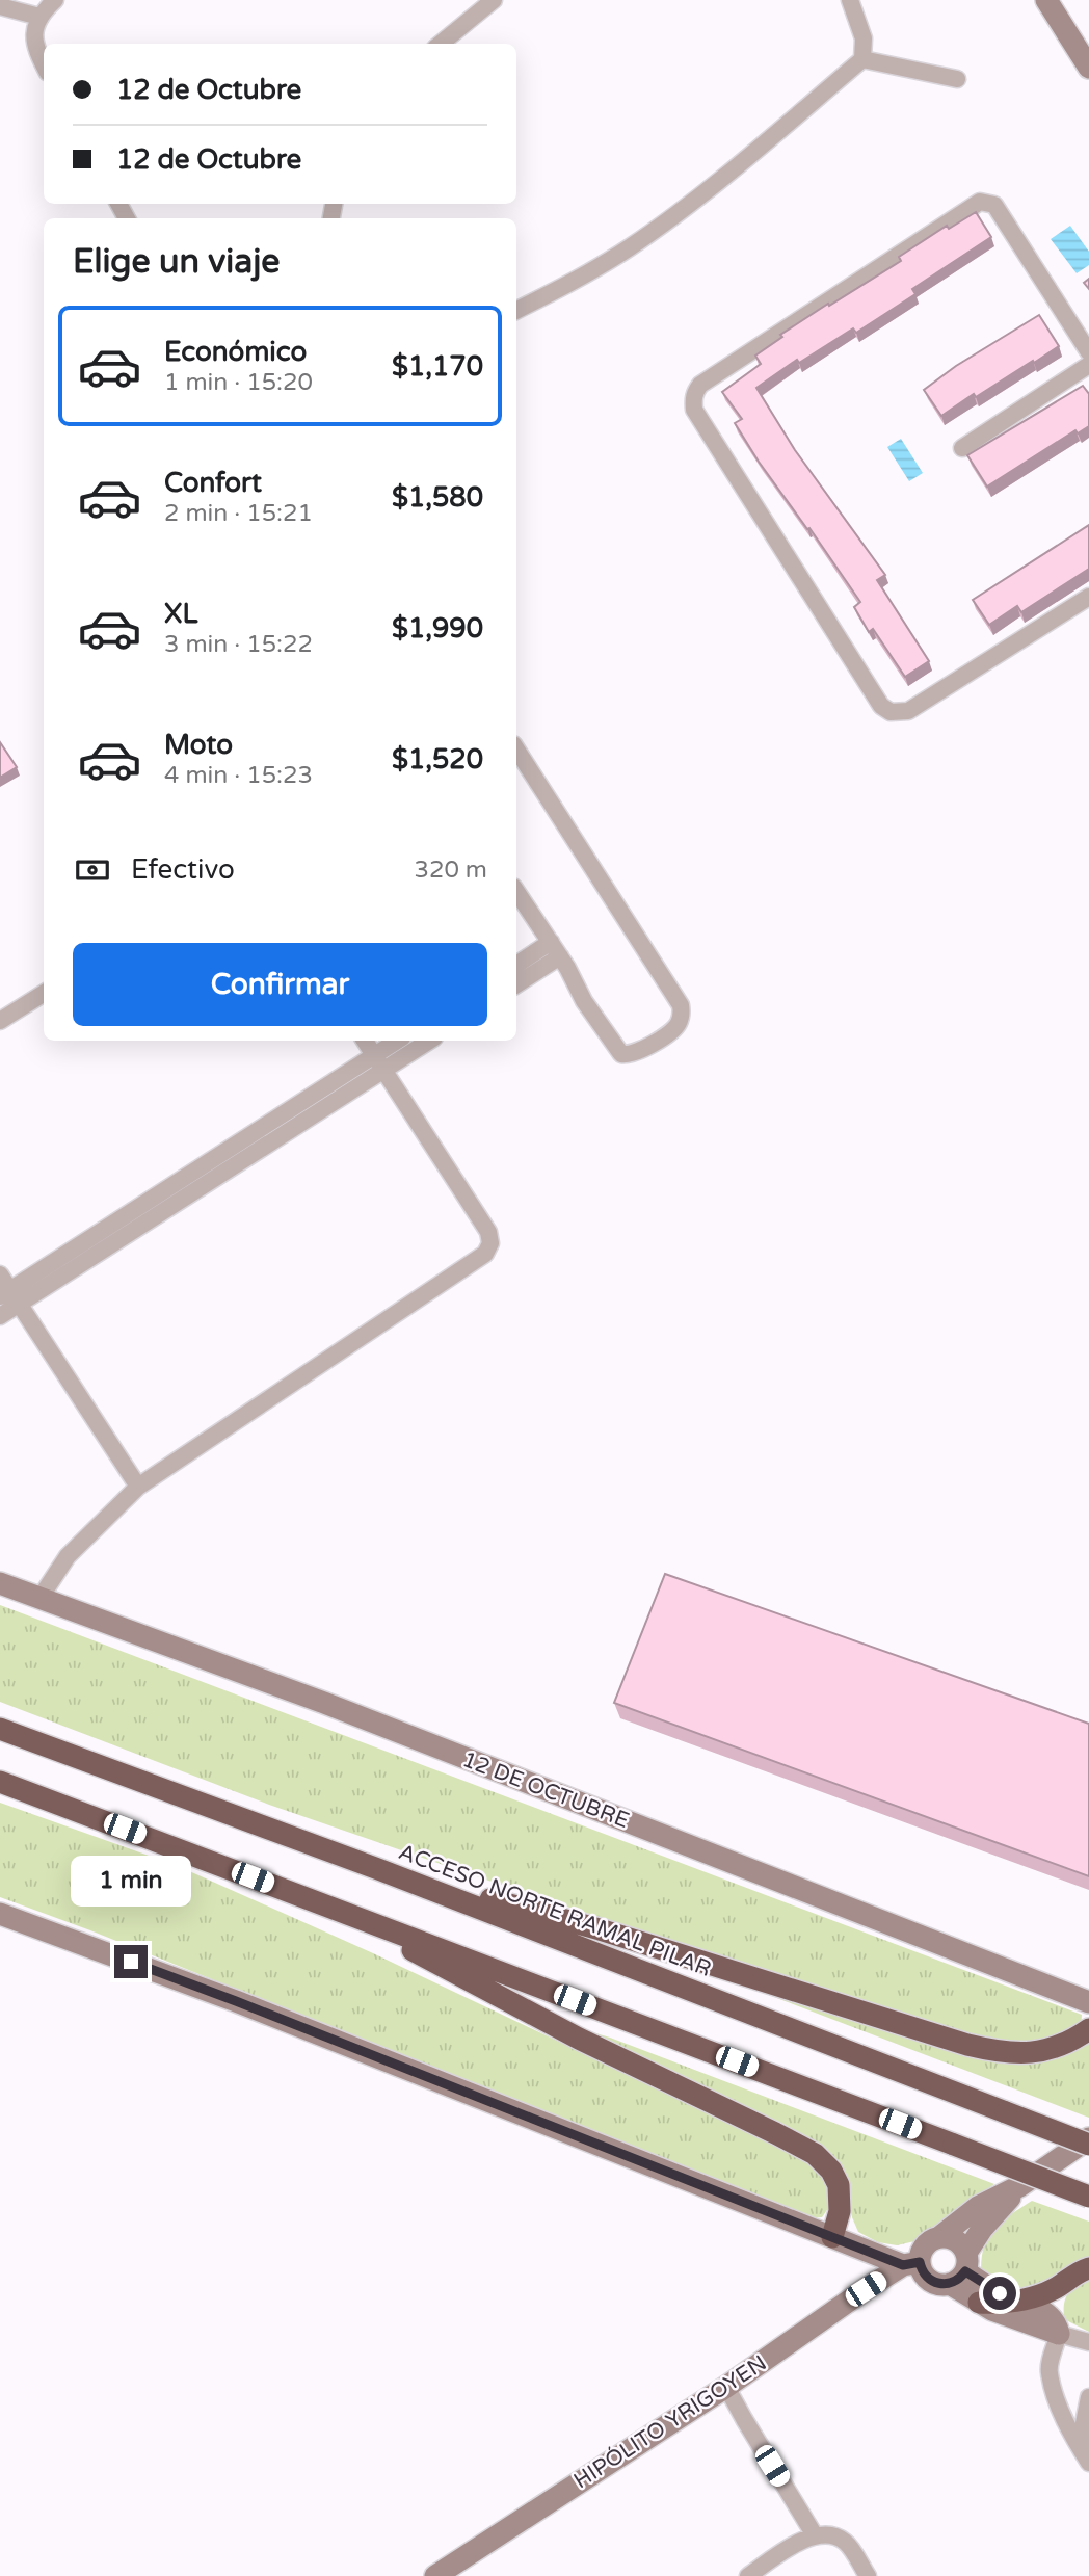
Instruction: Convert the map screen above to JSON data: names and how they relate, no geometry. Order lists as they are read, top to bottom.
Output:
{
  "streets": {
    "highway": ["ACCESO NORTE RAMAL PILAR"],
    "street": ["12 DE OCTUBRE", "HIPÓLITO YRIGOYEN"]
  },
  "page": {
    "banner": ["12 de Octubre", "12 de Octubre"],
    "heading": "Elige un viaje",
    "list": [
      {
        "name": "Económico",
        "note": "1 min · 15:20",
        "value": "$1,170"
      },
      {
        "name": "Confort",
        "note": "2 min · 15:21",
        "value": "$1,580"
      },
      {
        "name": "XL",
        "note": "3 min · 15:22",
        "value": "$1,990"
      },
      {
        "name": "Moto",
        "note": "4 min · 15:23",
        "value": "$1,520"
      }
    ],
    "pay": ["Efectivo", "320 m"],
    "buttons": "Confirmar",
    "bubble": "1 min"
  }
}
